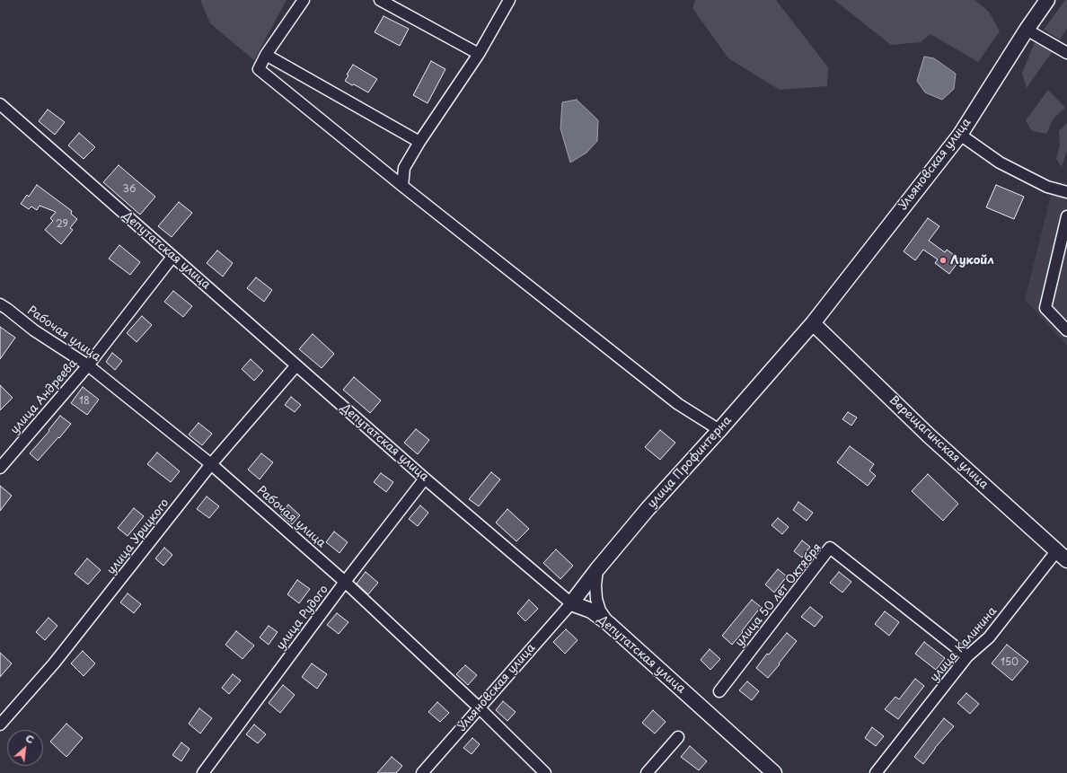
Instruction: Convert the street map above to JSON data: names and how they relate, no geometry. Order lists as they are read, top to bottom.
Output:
{
  "streets": {
    "main road": [
      "Ульяновская улица",
      "Депутатская улица",
      "Верещагинская улица",
      "улица Профинтерна"
    ],
    "street": [
      "Рабочая улица",
      "улица Андреева",
      "улица Урицкого",
      "улица 50 лет Октября",
      "улица Рудого",
      "улица Калинина"
    ]
  },
  "crossings": [
    ["Ульяновская улица", "Депутатская улица"],
    ["Ульяновская улица", "Рабочая улица"],
    ["Ульяновская улица", "Верещагинская улица"],
    ["Ульяновская улица", "улица Профинтерна"],
    ["Депутатская улица", "улица Андреева"],
    ["Депутатская улица", "улица Профинтерна"],
    ["Депутатская улица", "улица Урицкого"],
    ["Депутатская улица", "улица Рудого"],
    ["Рабочая улица", "улица Андреева"],
    ["Рабочая улица", "улица Урицкого"],
    ["Рабочая улица", "улица Рудого"],
    ["Верещагинская улица", "улица Профинтерна"],
    ["Верещагинская улица", "улица Калинина"],
    ["улица 50 лет Октября", "улица Калинина"]
  ],
  "places": ["Лукойл"],
  "house_numbers": [
    "36",
    "29",
    "18",
    "150"
  ],
  "north": "top right"
}
